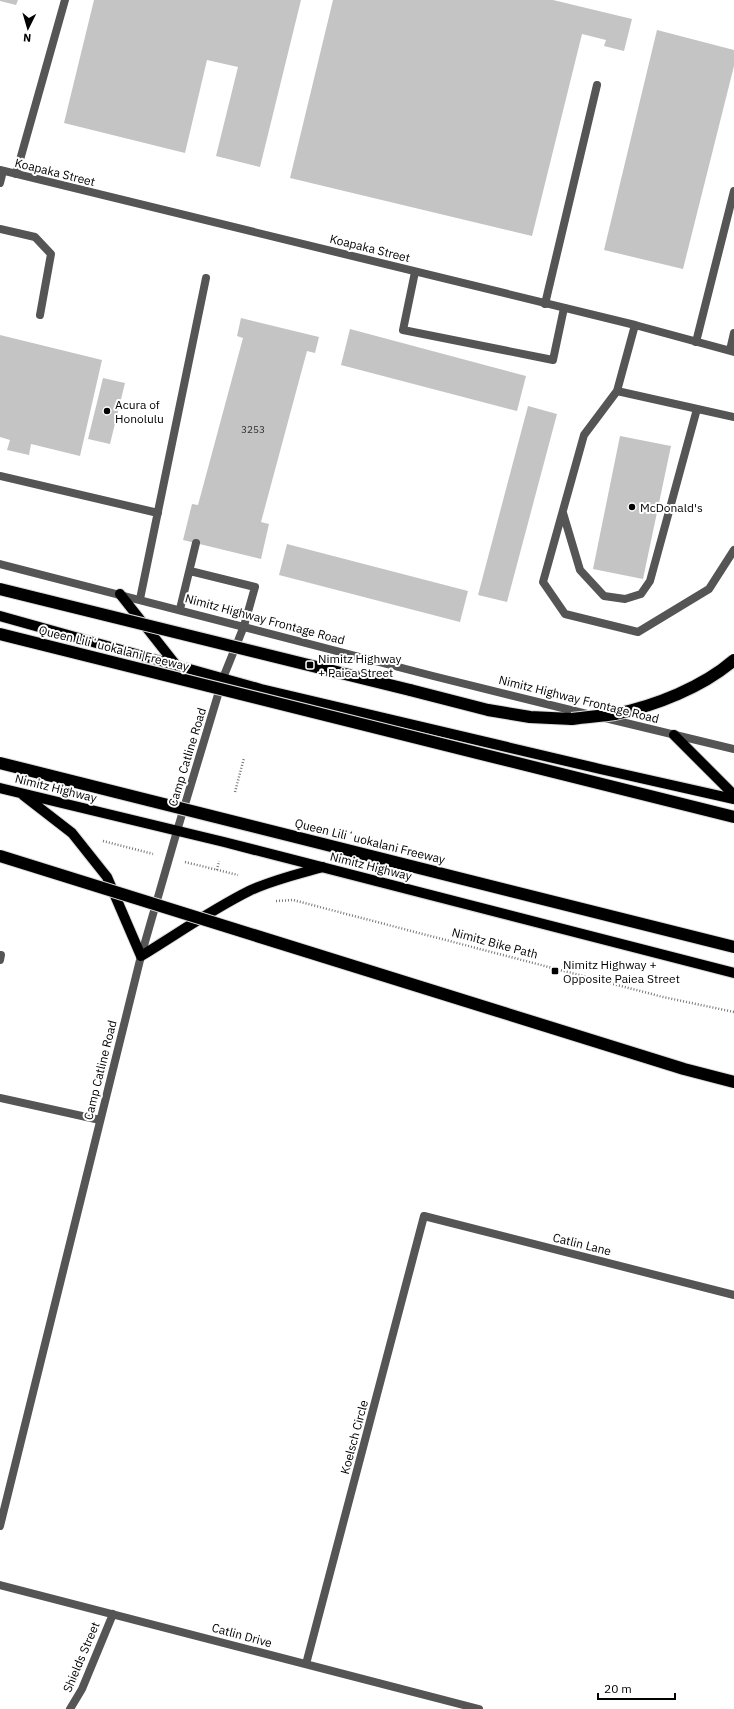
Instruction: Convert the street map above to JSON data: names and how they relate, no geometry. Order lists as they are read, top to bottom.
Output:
{
  "streets": {
    "highway": ["Queen Liliʻuokalani Freeway"],
    "main road": ["Nimitz Highway"],
    "street": [
      "Koapaka Street",
      "Nimitz Highway Frontage Road",
      "Camp Catline Road",
      "Catlin Lane",
      "Koelsch Circle",
      "Catlin Drive",
      "Shields Street"
    ],
    "path": ["Nimitz Bike Path"]
  },
  "crossings": [
    ["Nimitz Highway Frontage Road", "Camp Catline Road"],
    ["Camp Catline Road", "Nimitz Highway"],
    ["Catlin Lane", "Koelsch Circle"],
    ["Koelsch Circle", "Catlin Drive"],
    ["Catlin Drive", "Shields Street"]
  ],
  "places": {
    "other": ["Acura of Honolulu", "McDonald's"],
    "transit": ["Nimitz Highway + Paiea Street", "Nimitz Highway + Opposite Paiea Street"]
  },
  "house_numbers": ["3253"],
  "scale_bar": "20 m",
  "north": "bottom"
}
